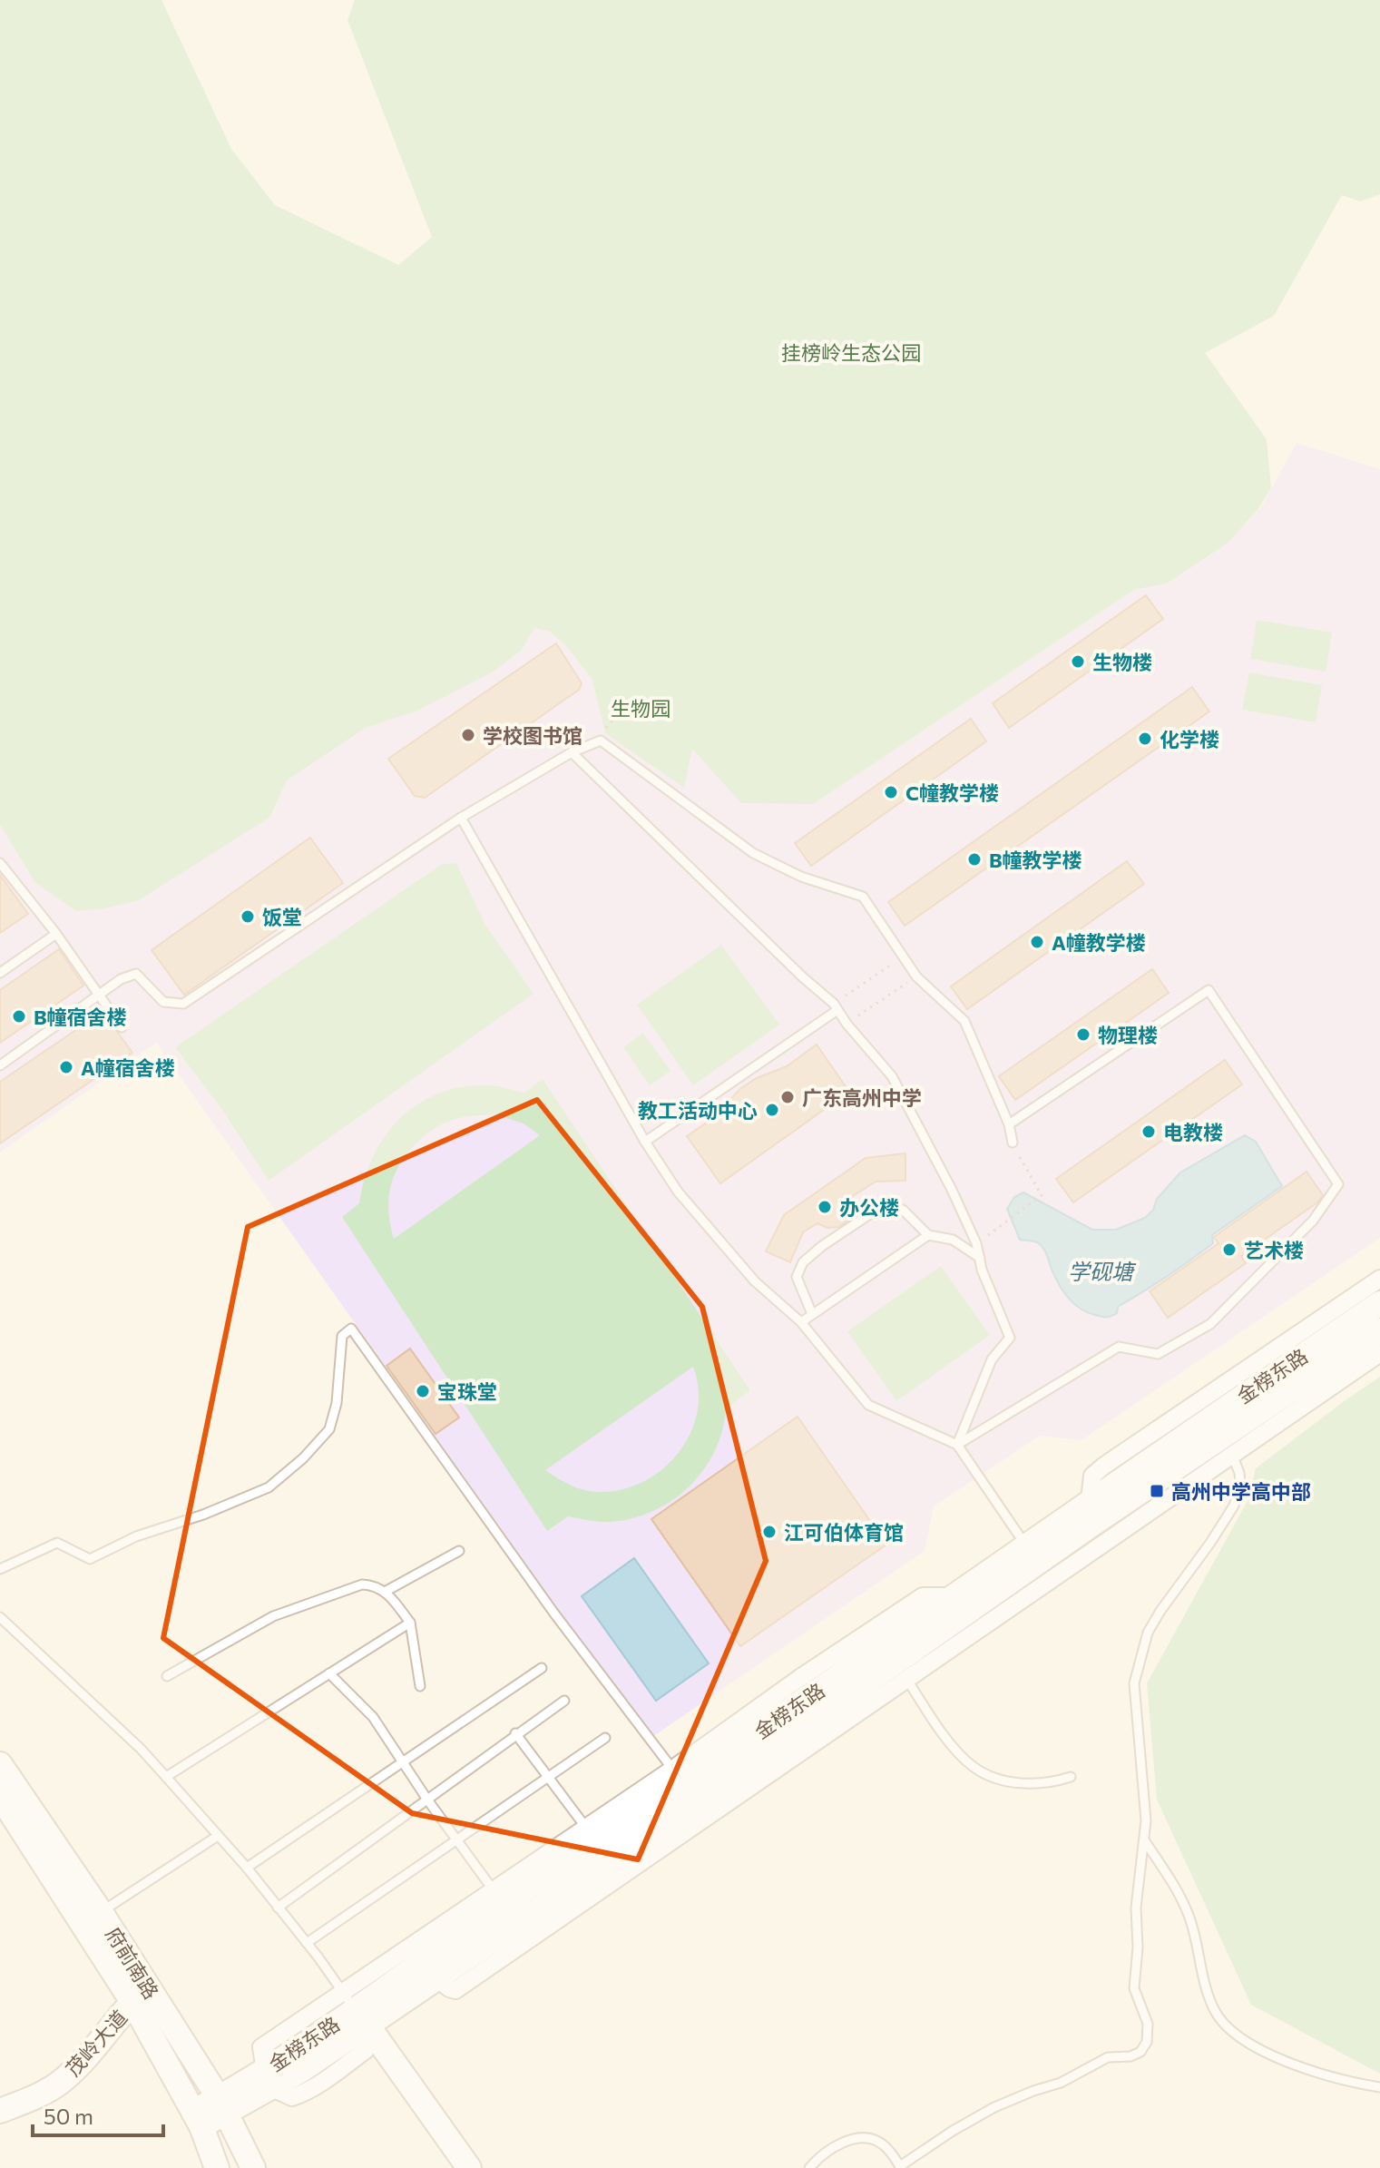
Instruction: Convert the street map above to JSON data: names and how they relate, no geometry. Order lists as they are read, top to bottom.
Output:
{
  "streets": {
    "street": ["金榜东路", "府前南路", "茂岭大道"]
  },
  "crossings": [
    ["金榜东路", "府前南路"],
    ["府前南路", "茂岭大道"]
  ],
  "water": ["学砚塘"],
  "parks": ["挂榜岭生态公园", "生物园"],
  "places": {
    "other": [
      "生物楼",
      "学校图书馆",
      "化学楼",
      "C幢教学楼",
      "B幢教学楼",
      "饭堂",
      "A幢教学楼",
      "B幢宿舍楼",
      "物理楼",
      "A幢宿舍楼",
      "广东高州中学",
      "教工活动中心",
      "电教楼",
      "办公楼",
      "艺术楼",
      "宝珠堂",
      "江可伯体育馆"
    ],
    "transit": ["高州中学高中部"]
  },
  "scale_bar": "50 m"
}
